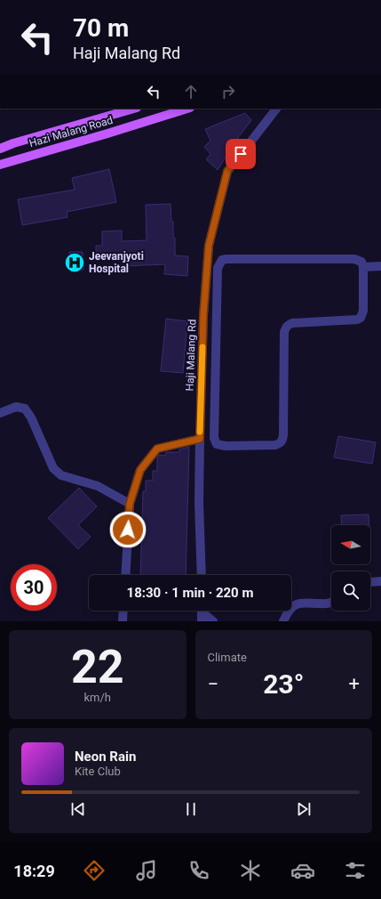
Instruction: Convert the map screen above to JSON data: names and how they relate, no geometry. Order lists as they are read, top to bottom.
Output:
{
  "streets": {
    "main road": ["Hazi Malang Road"],
    "street": ["Haji Malang Rd"]
  },
  "places": {
    "hospital": ["Jeevanjyoti Hospital"]
  },
  "north": "left",
  "page": {
    "turn": ["70 m", "Haji Malang Rd"],
    "limit": "30",
    "trip": "18:30 · 1 min · 220 m",
    "tile": [
      ["22", "km/h"],
      "Climate"
    ],
    "heat": ["−", "23°", "+"],
    "song": ["Neon Rain", "Kite Club"],
    "tabs": "18:29"
  }
}
